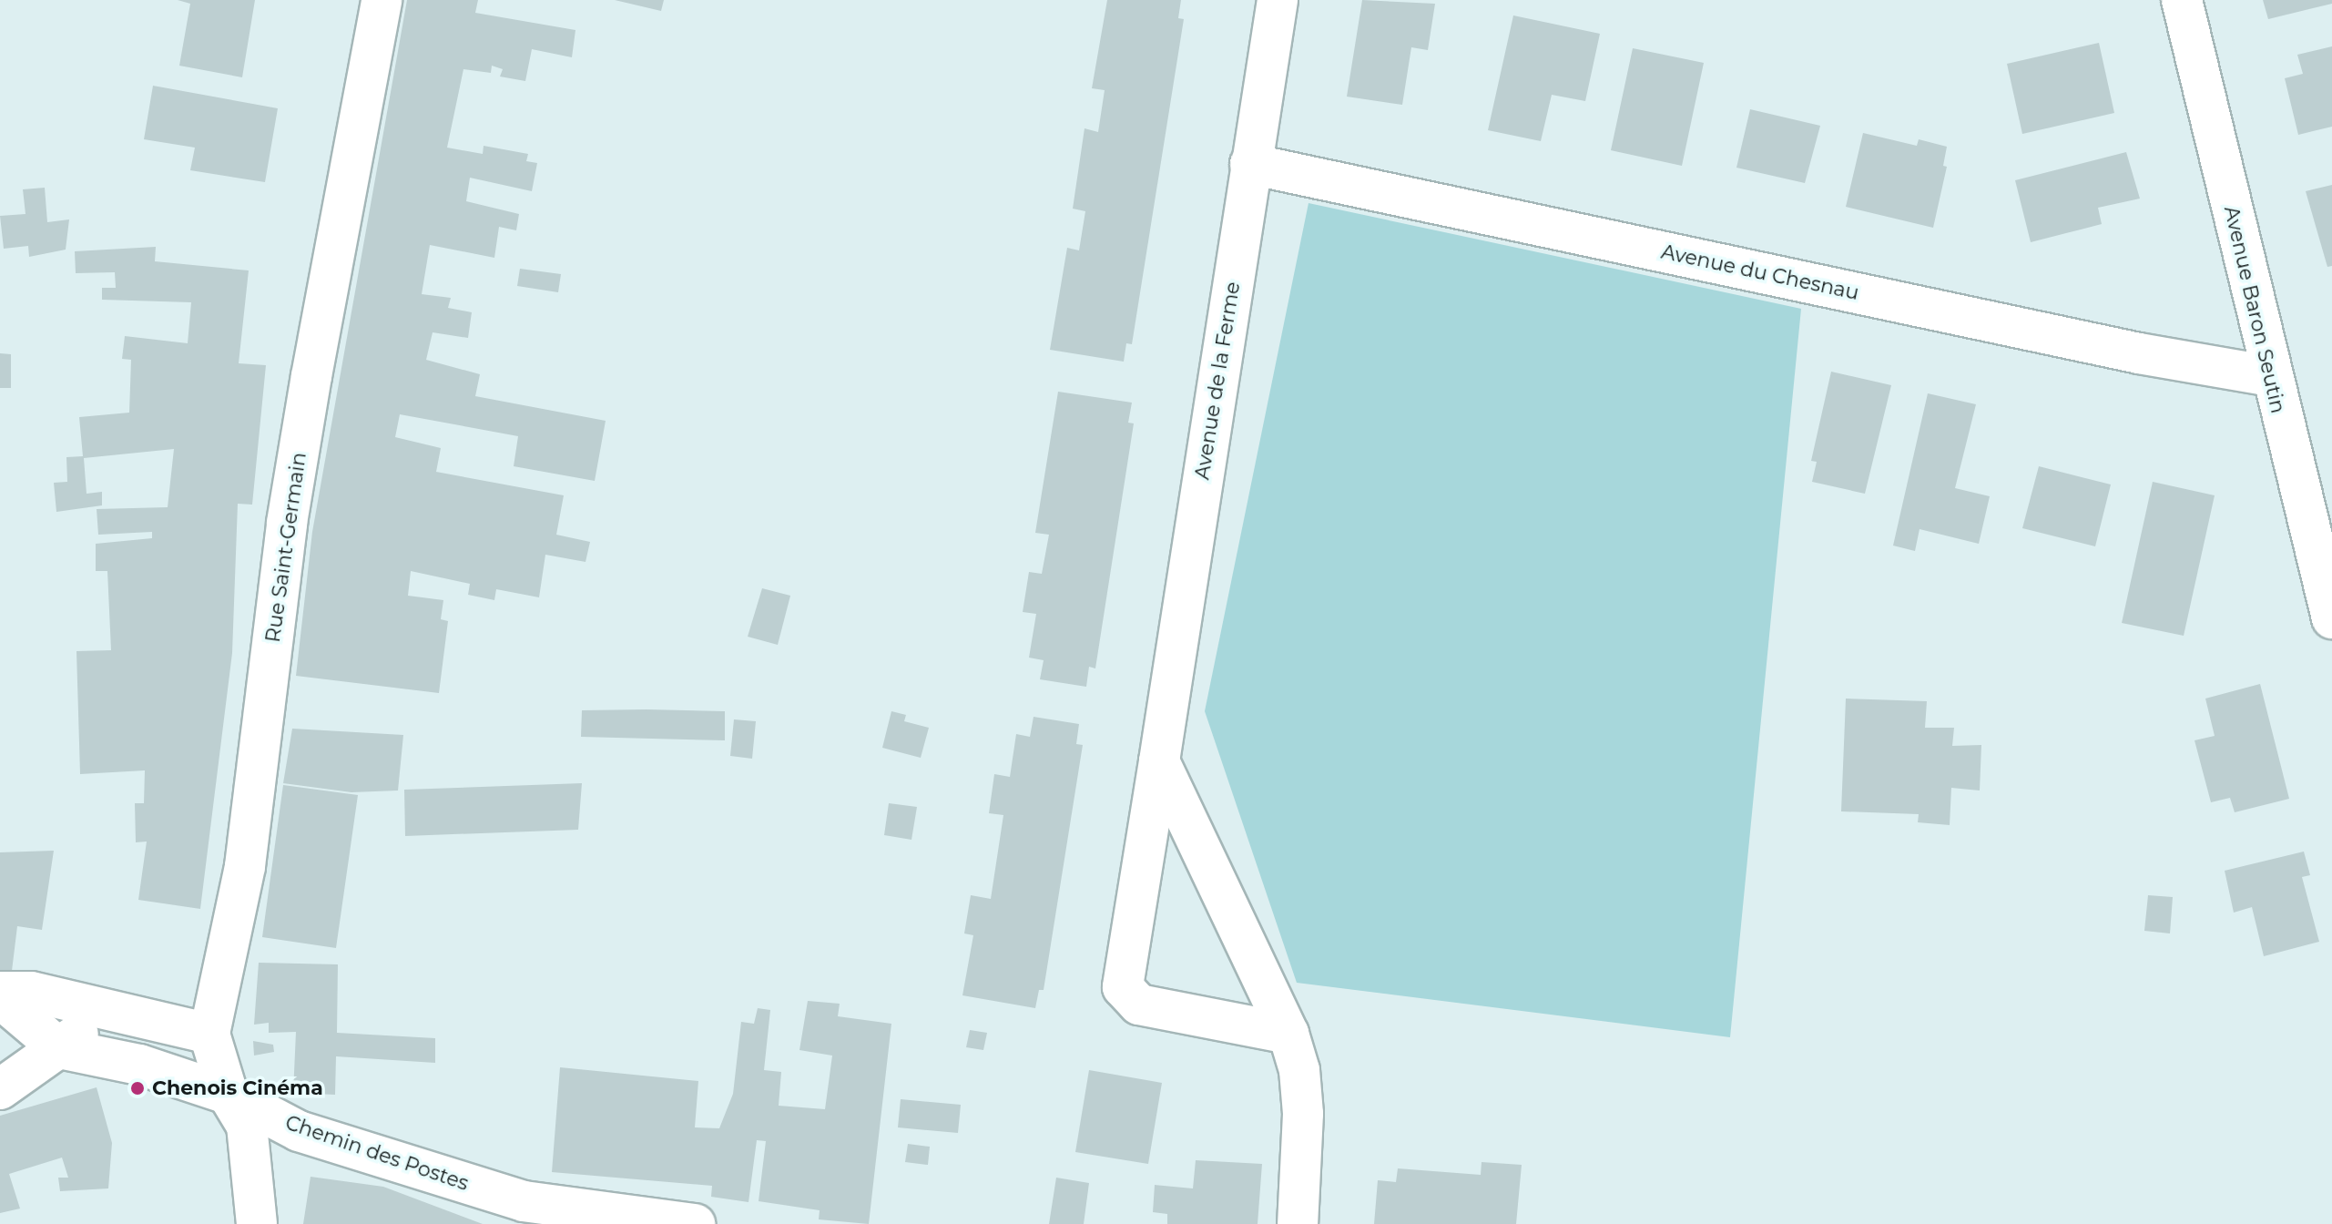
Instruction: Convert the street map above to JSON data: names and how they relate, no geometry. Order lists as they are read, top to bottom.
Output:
{
  "streets": {
    "street": [
      "Avenue du Chesnau",
      "Avenue Baron Seutin",
      "Avenue de la Ferme",
      "Rue Saint-Germain",
      "Chemin des Postes"
    ]
  },
  "crossings": [
    ["Avenue du Chesnau", "Avenue Baron Seutin"],
    ["Avenue du Chesnau", "Avenue de la Ferme"],
    ["Rue Saint-Germain", "Chemin des Postes"]
  ],
  "places": ["Chenois Cinéma"]
}
